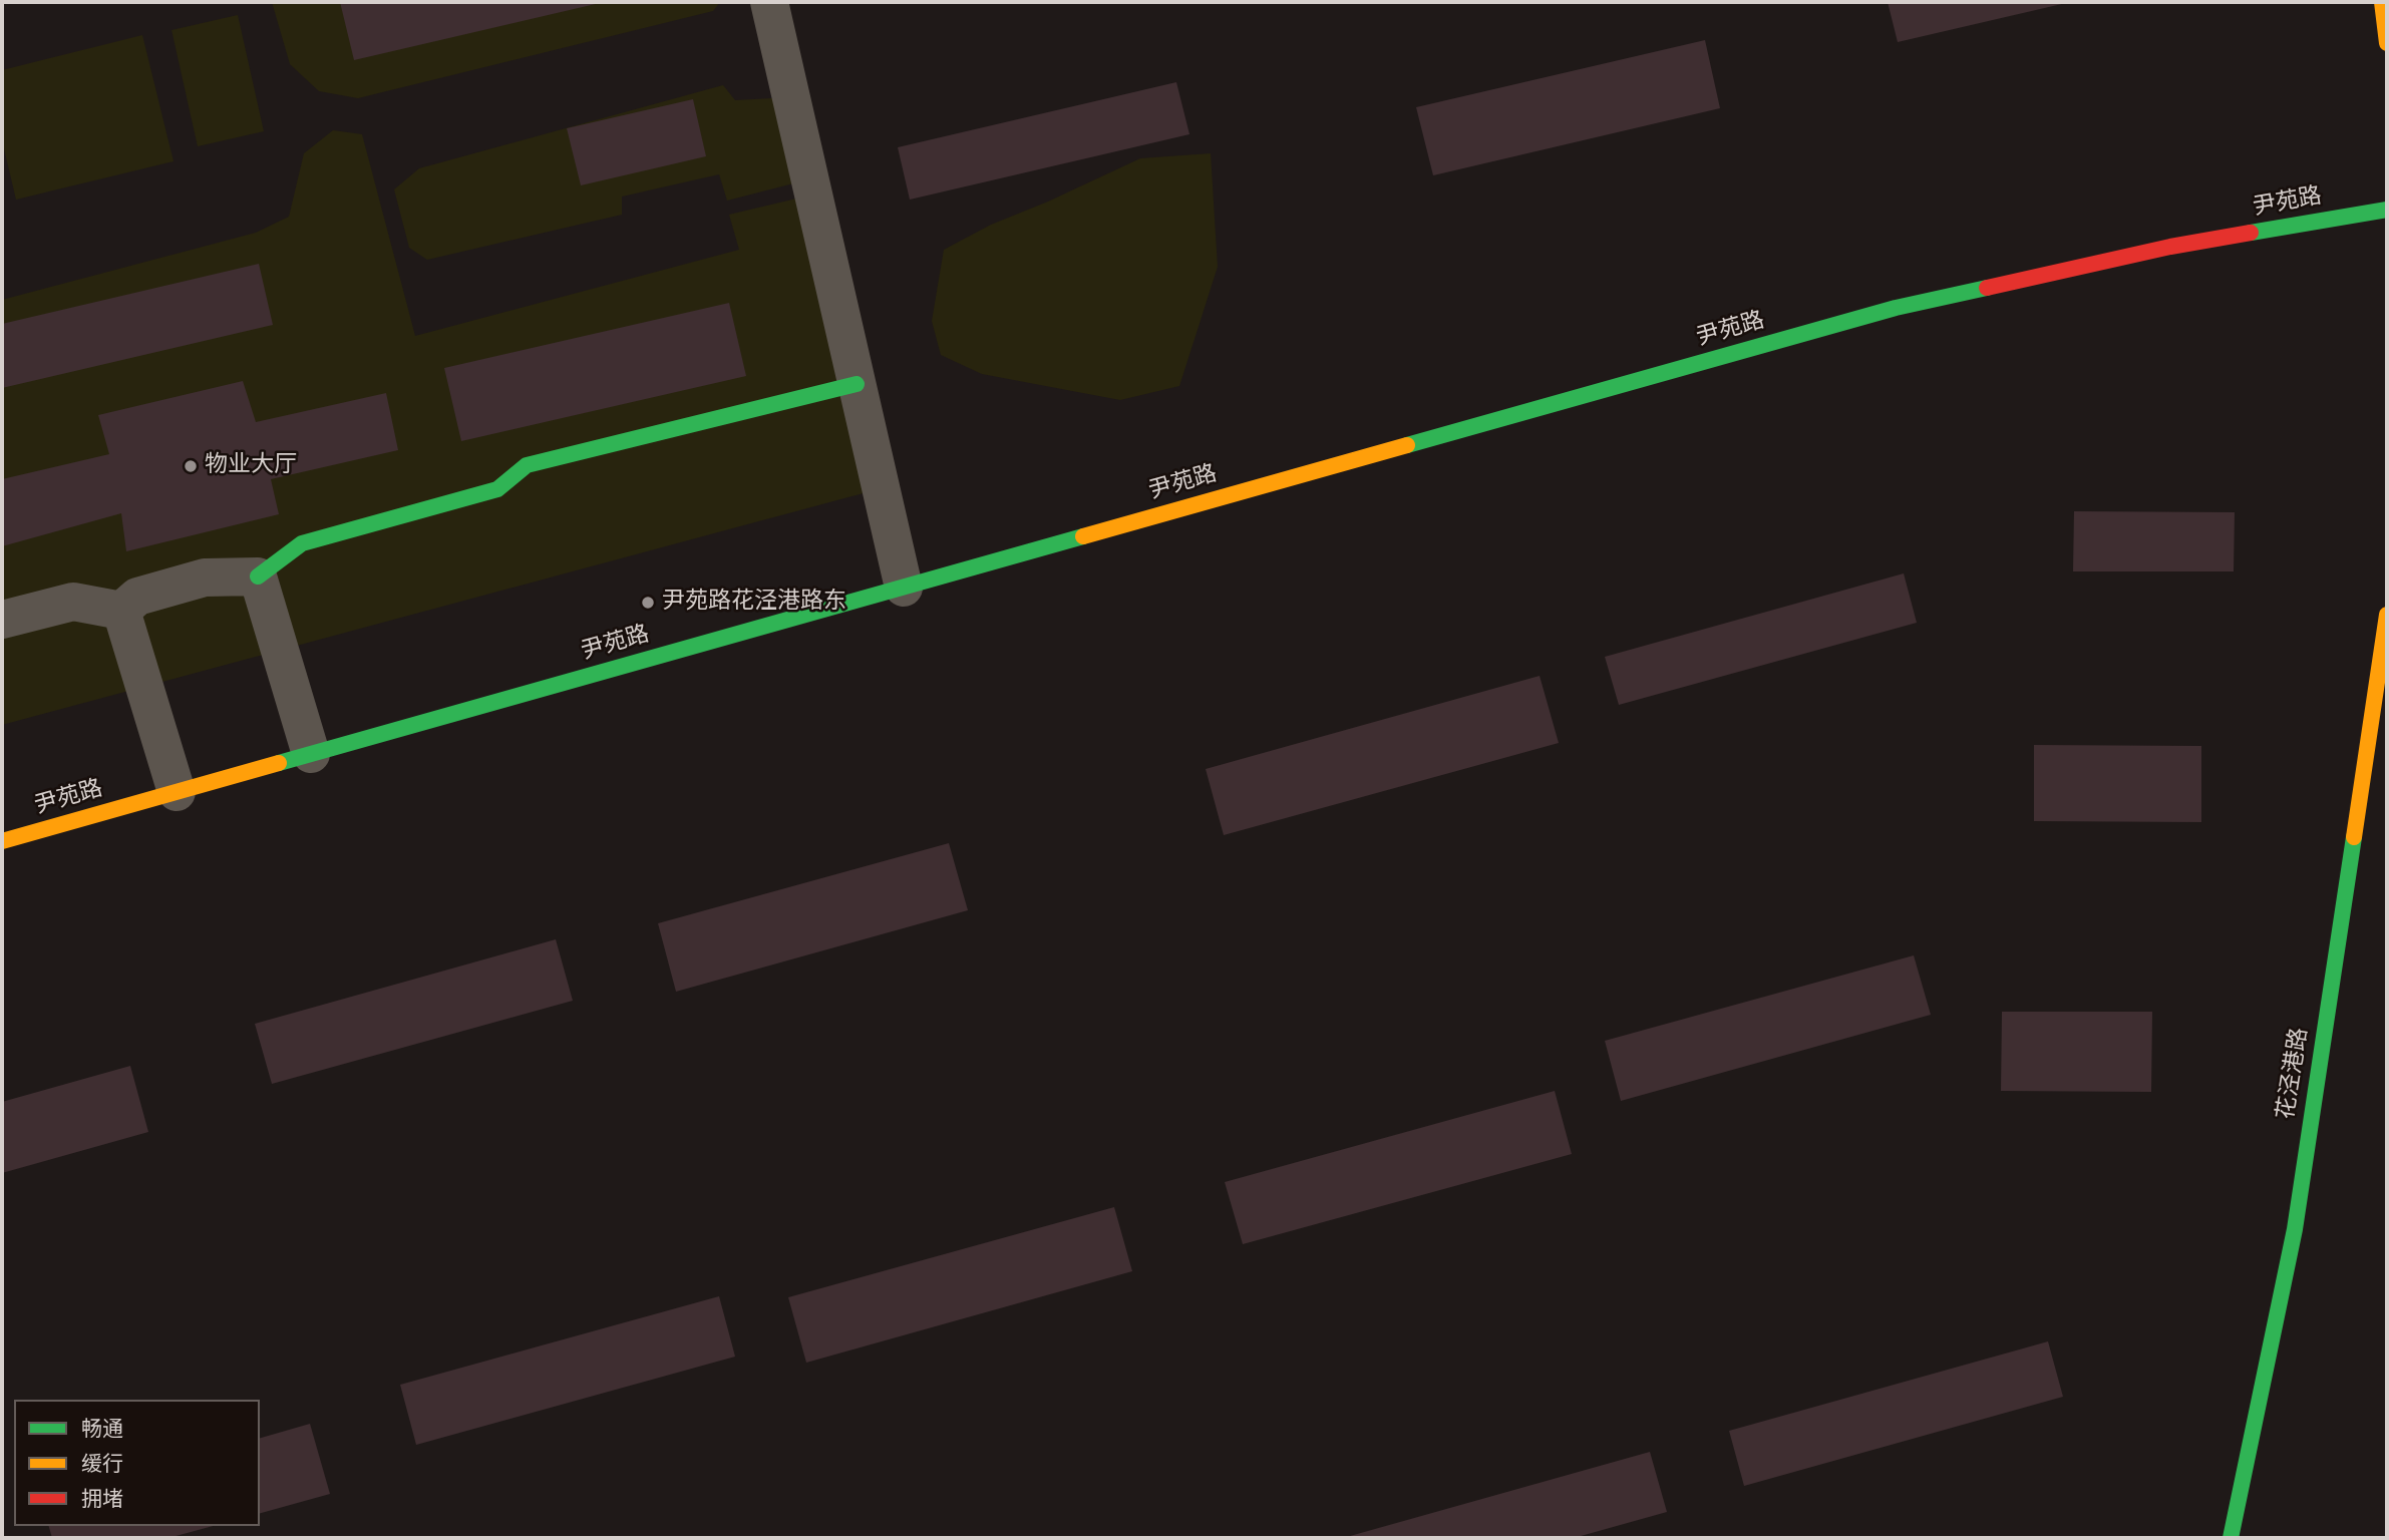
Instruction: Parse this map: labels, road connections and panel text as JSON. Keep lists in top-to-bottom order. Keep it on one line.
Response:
{"streets":{"main road":["尹苑路","花泾港路"]},"places":["物业大厅","尹苑路花泾港路东"],"legend":["畅通","缓行","拥堵"]}
